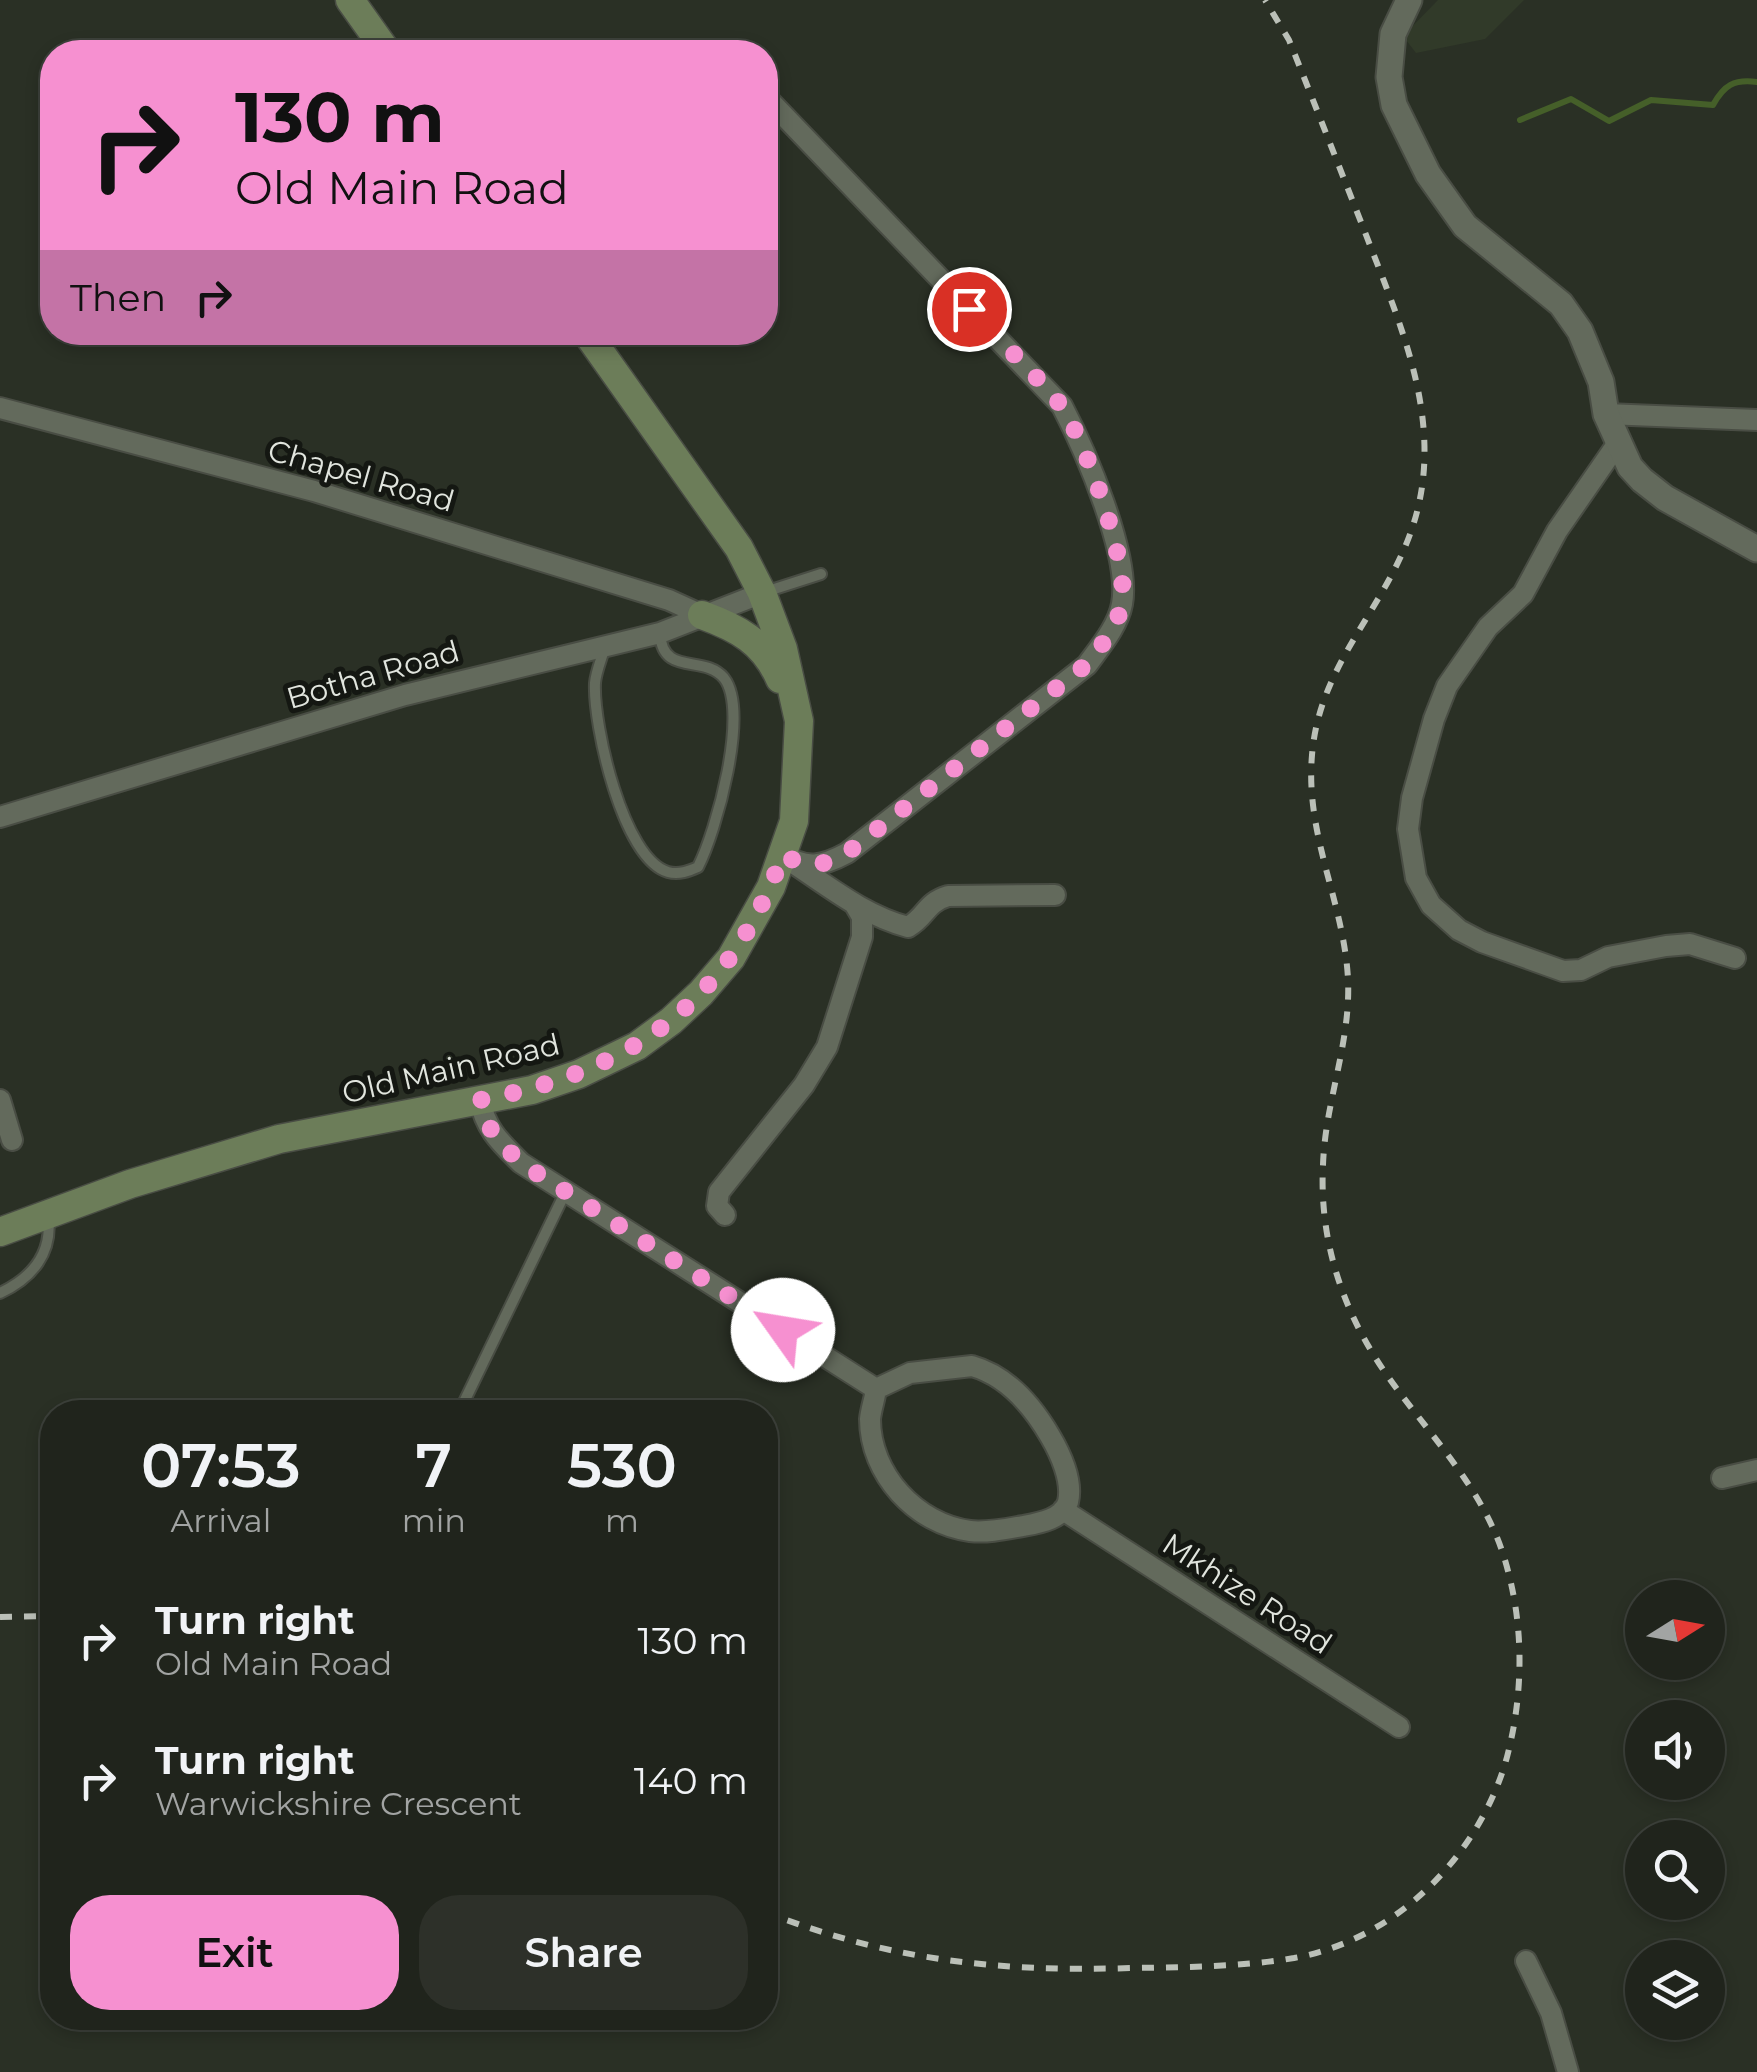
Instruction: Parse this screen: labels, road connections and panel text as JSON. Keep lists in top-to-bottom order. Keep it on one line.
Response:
{"streets":{"main road":["Old Main Road"],"street":["Chapel Road","Botha Road","Mkhize Road"]},"crossings":[["Chapel Road","Botha Road"],["Botha Road","Old Main Road"]],"north":"right","page":{"turn":["130 m","Old Main Road"],"then":"Then","eta":["07:53","Arrival","7","min","530","m"],"list":[{"name":"Turn right","note":"Old Main Road","value":"130 m"},{"name":"Turn right","note":"Warwickshire Crescent","value":"140 m"}],"buttons":["Exit","Share"]}}
